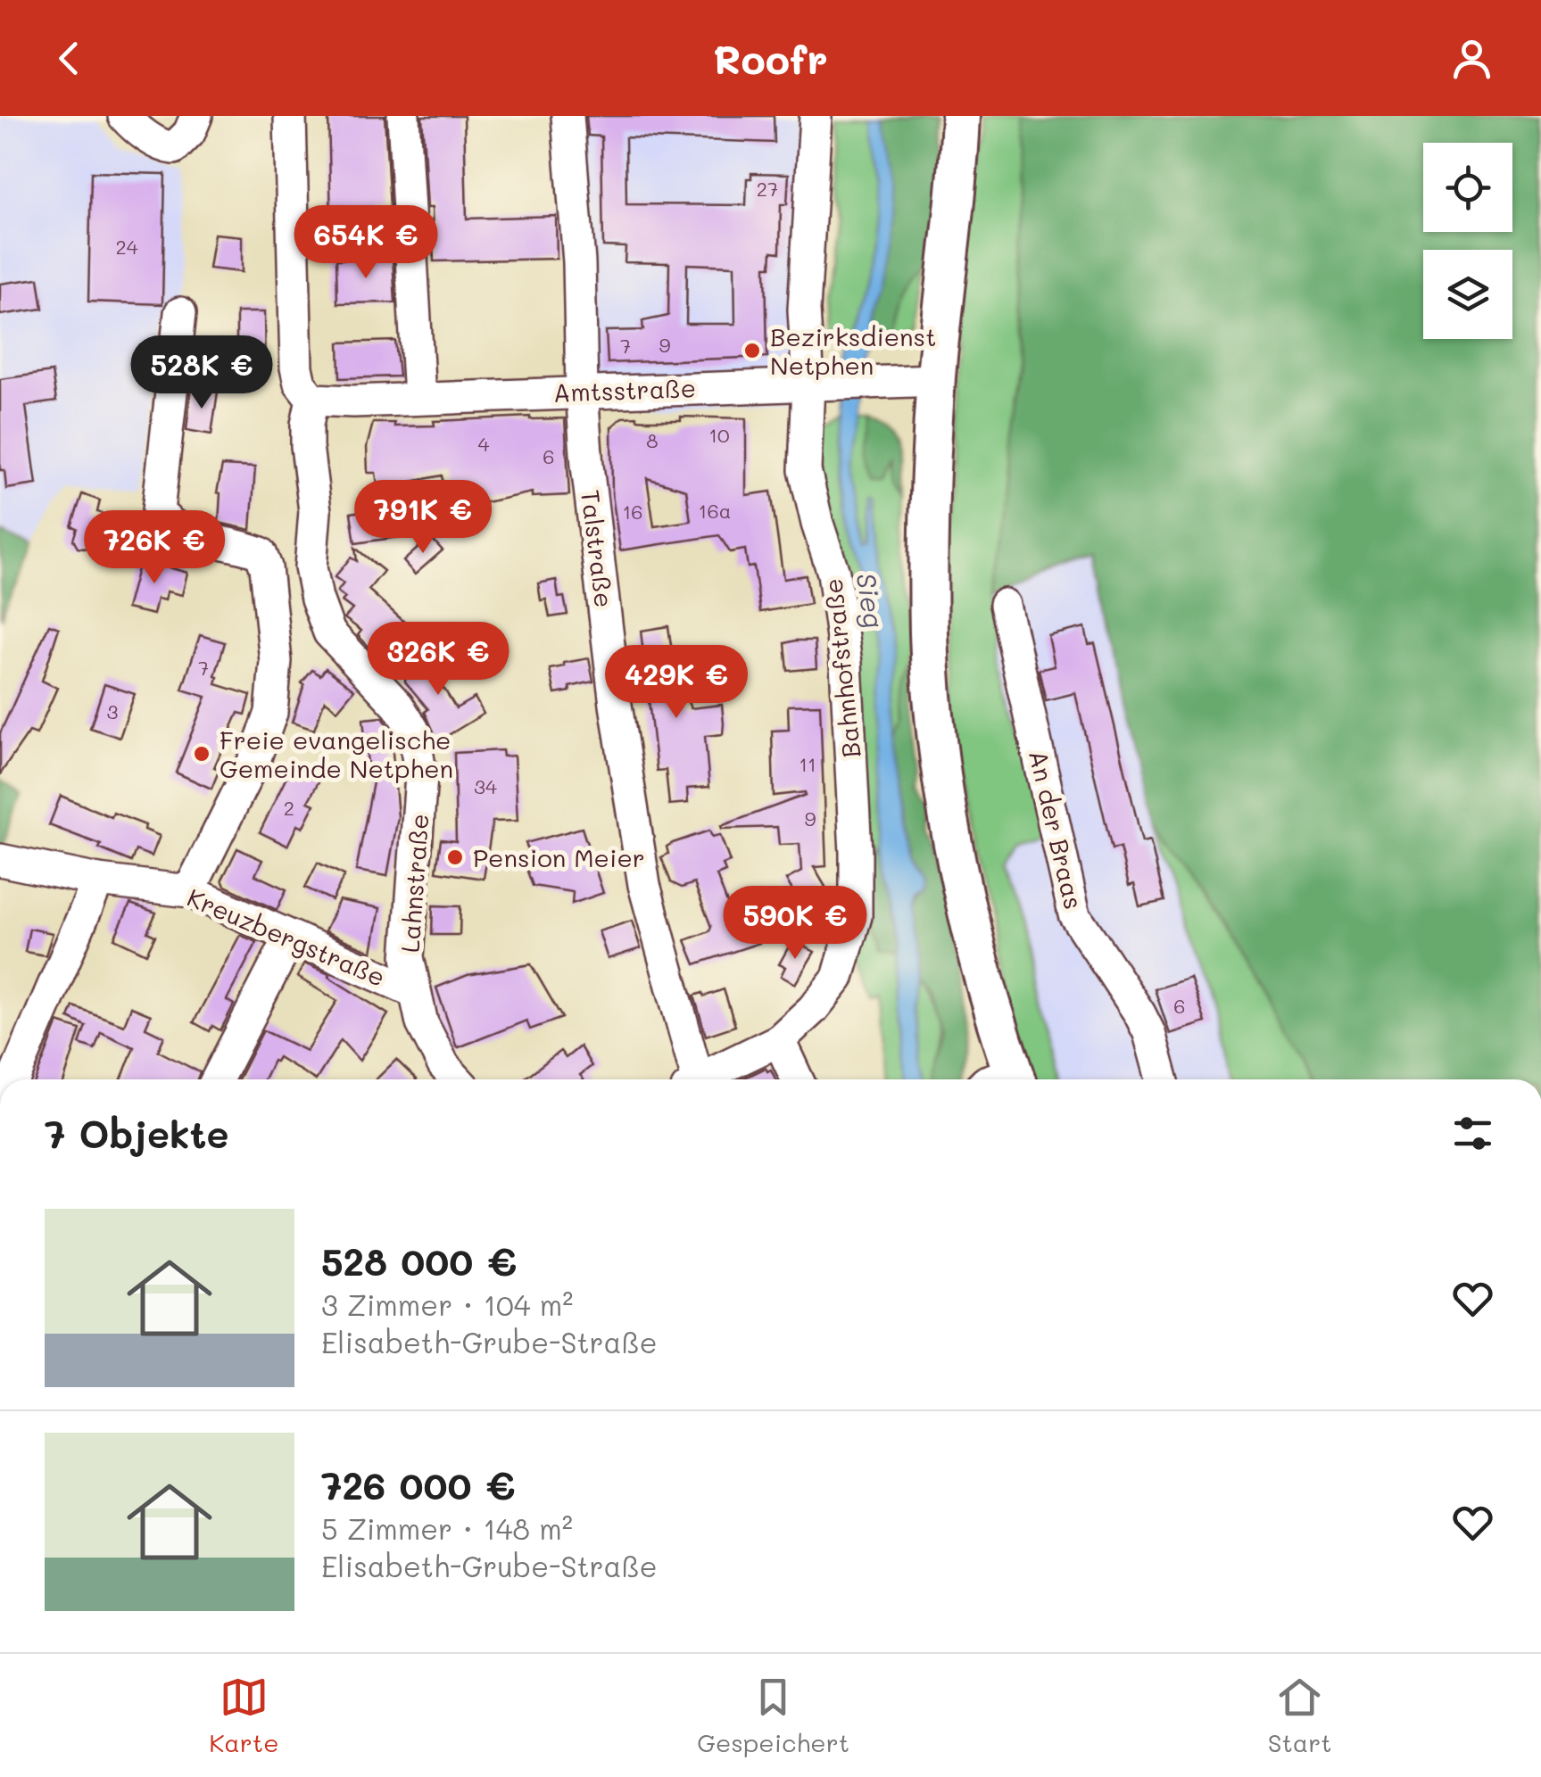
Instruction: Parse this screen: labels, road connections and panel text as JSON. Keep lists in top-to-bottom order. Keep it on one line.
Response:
{"streets":{"street":["Amtsstraße","Talstraße","Bahnhofstraße","An der Braas","Lahnstraße","Kreuzbergstraße"]},"crossings":[["Amtsstraße","Talstraße"],["Amtsstraße","Bahnhofstraße"],["Amtsstraße","Lahnstraße"],["Lahnstraße","Kreuzbergstraße"]],"water":["Sieg"],"places":["Bezirksdienst Netphen","Freie evangelische Gemeinde Netphen","Pension Meier"],"house_numbers":["27","24","9","7","10","8","4","6","16a","16","7","3","11","34","2","9","6"],"page":{"header":"Roofr","price":["654K €","528K €","791K €","726K €","326K €","429K €","590K €"],"heading":"7 Objekte","list":[{"name":"528 000 €","note":"3 Zimmer · 104 m² · Elisabeth-Grube-Straße"},{"name":"726 000 €","note":"5 Zimmer · 148 m² · Elisabeth-Grube-Straße"}],"tabs":["Karte","Gespeichert","Start"]}}
